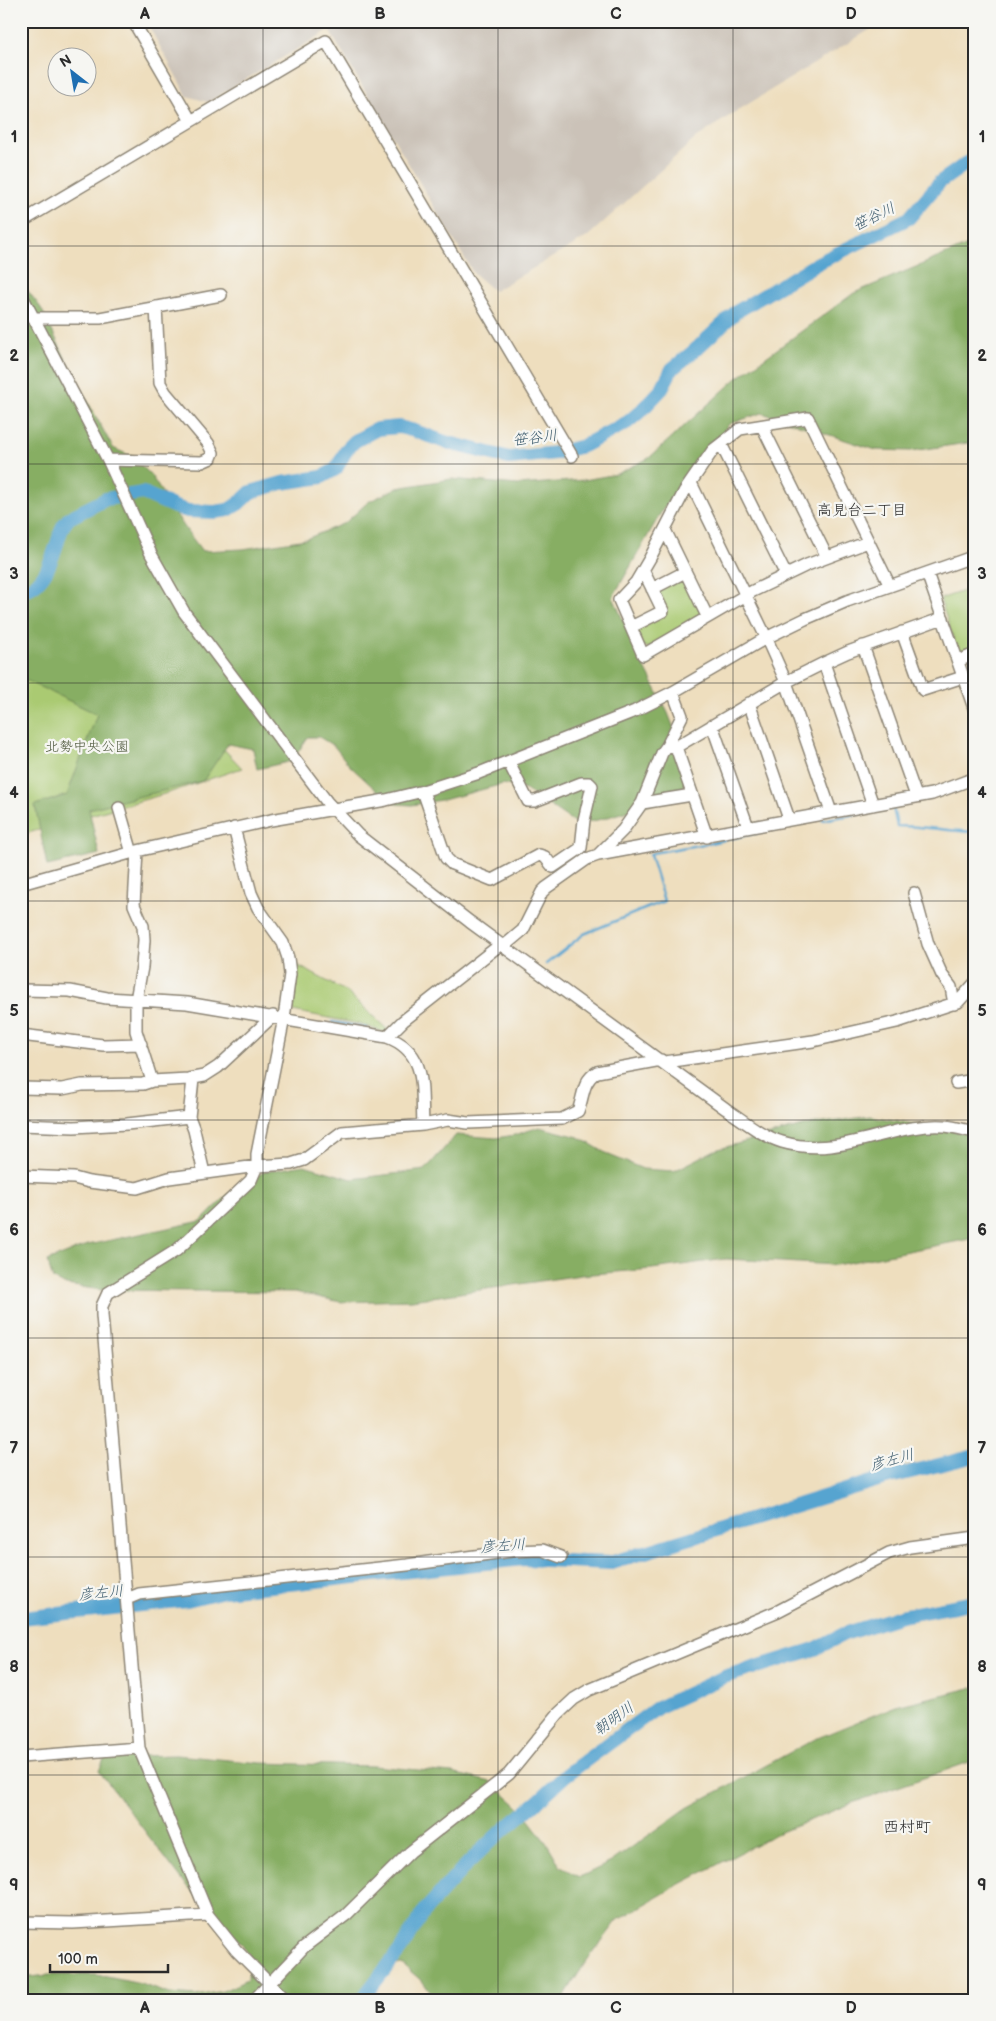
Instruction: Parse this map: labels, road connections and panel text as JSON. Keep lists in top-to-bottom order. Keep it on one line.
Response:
{"districts":["高見台二丁目","西村町"],"water":["笹谷川","彦左川","朝明川"],"parks":["北勢中央公園"],"scale_bar":"100 m","north":"top left","grid":{"columns":["A","B","C","D"],"rows":["1","2","3","4","5","6","7","8","9"]}}
